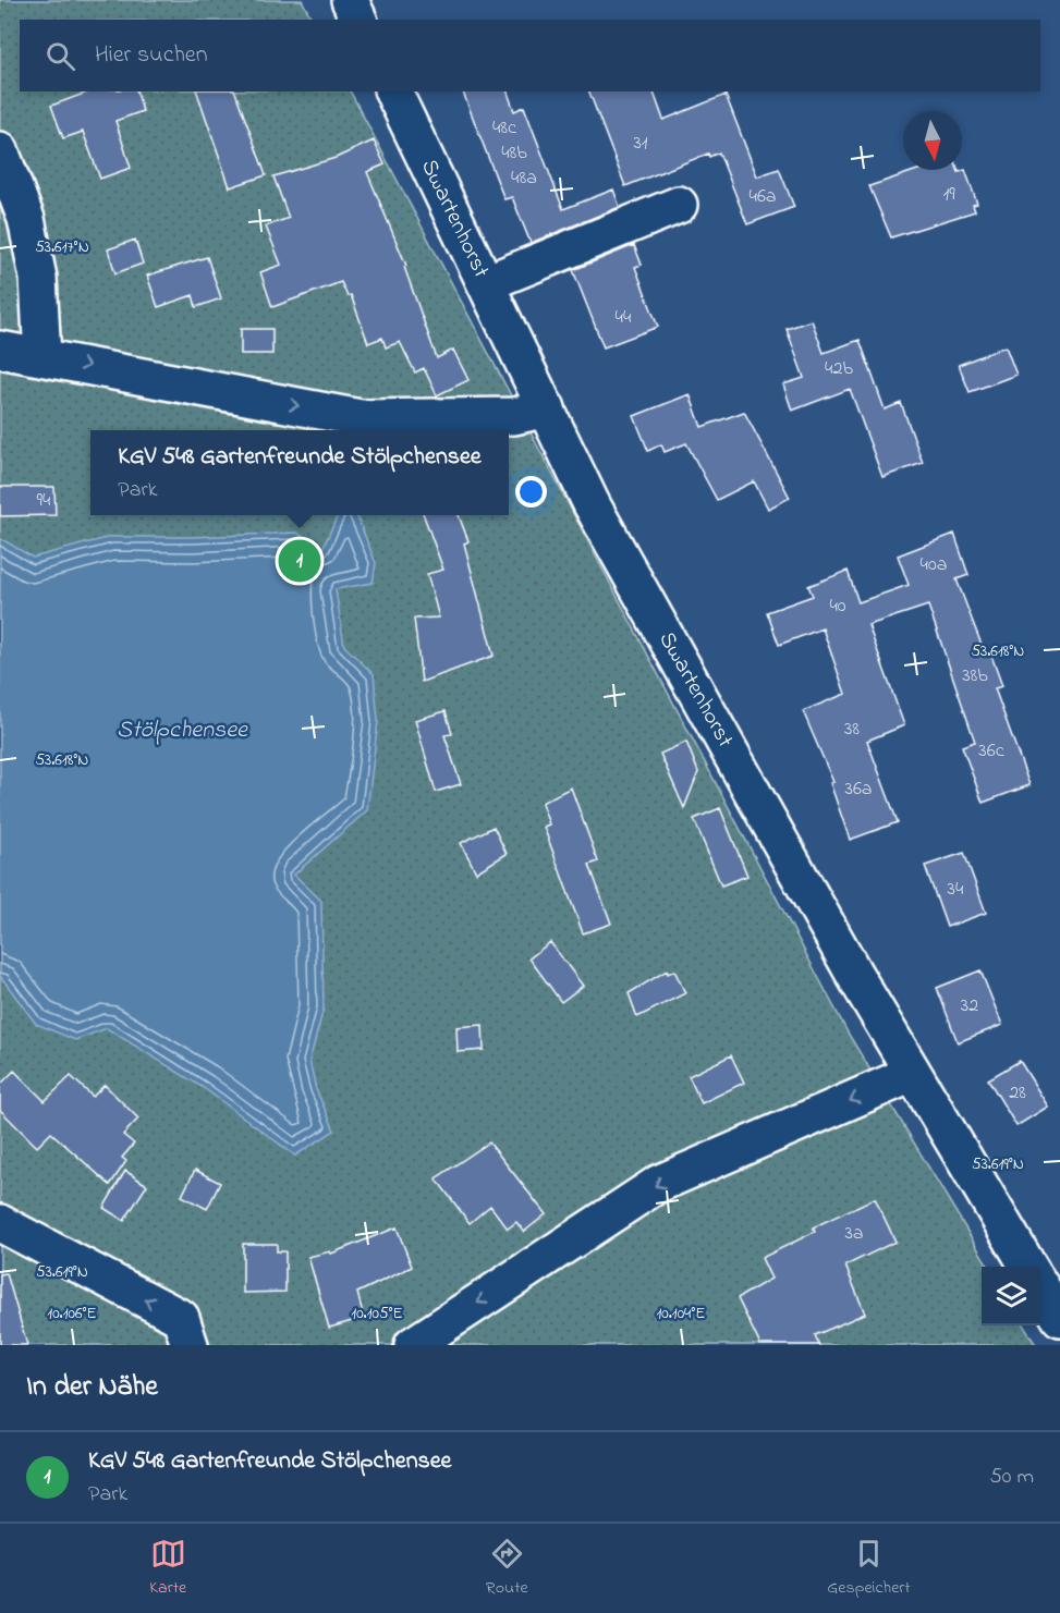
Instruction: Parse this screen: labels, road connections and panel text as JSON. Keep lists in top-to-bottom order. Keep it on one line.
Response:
{"streets":{"street":["Swartenhorst"]},"water":["Stölpchensee"],"house_numbers":["48c","31","48b","48a","19","46a","44","42b","94","40a","40","38b","38","36c","36a","34","32","28","3a"],"north":"bottom","page":{"search":"Hier suchen","popup":["KGV 548 Gartenfreunde Stölpchensee","Park"],"pins":"1","heading":"In der Nähe","list":[{"mark":"1","name":"KGV 548 Gartenfreunde Stölpchensee","note":"Park","value":"50 m"}],"nav":["Karte","Route","Gespeichert"]},"coordinates":["53.617°N","53.618°N","53.619°N","10.106°E","10.105°E","10.104°E"]}
